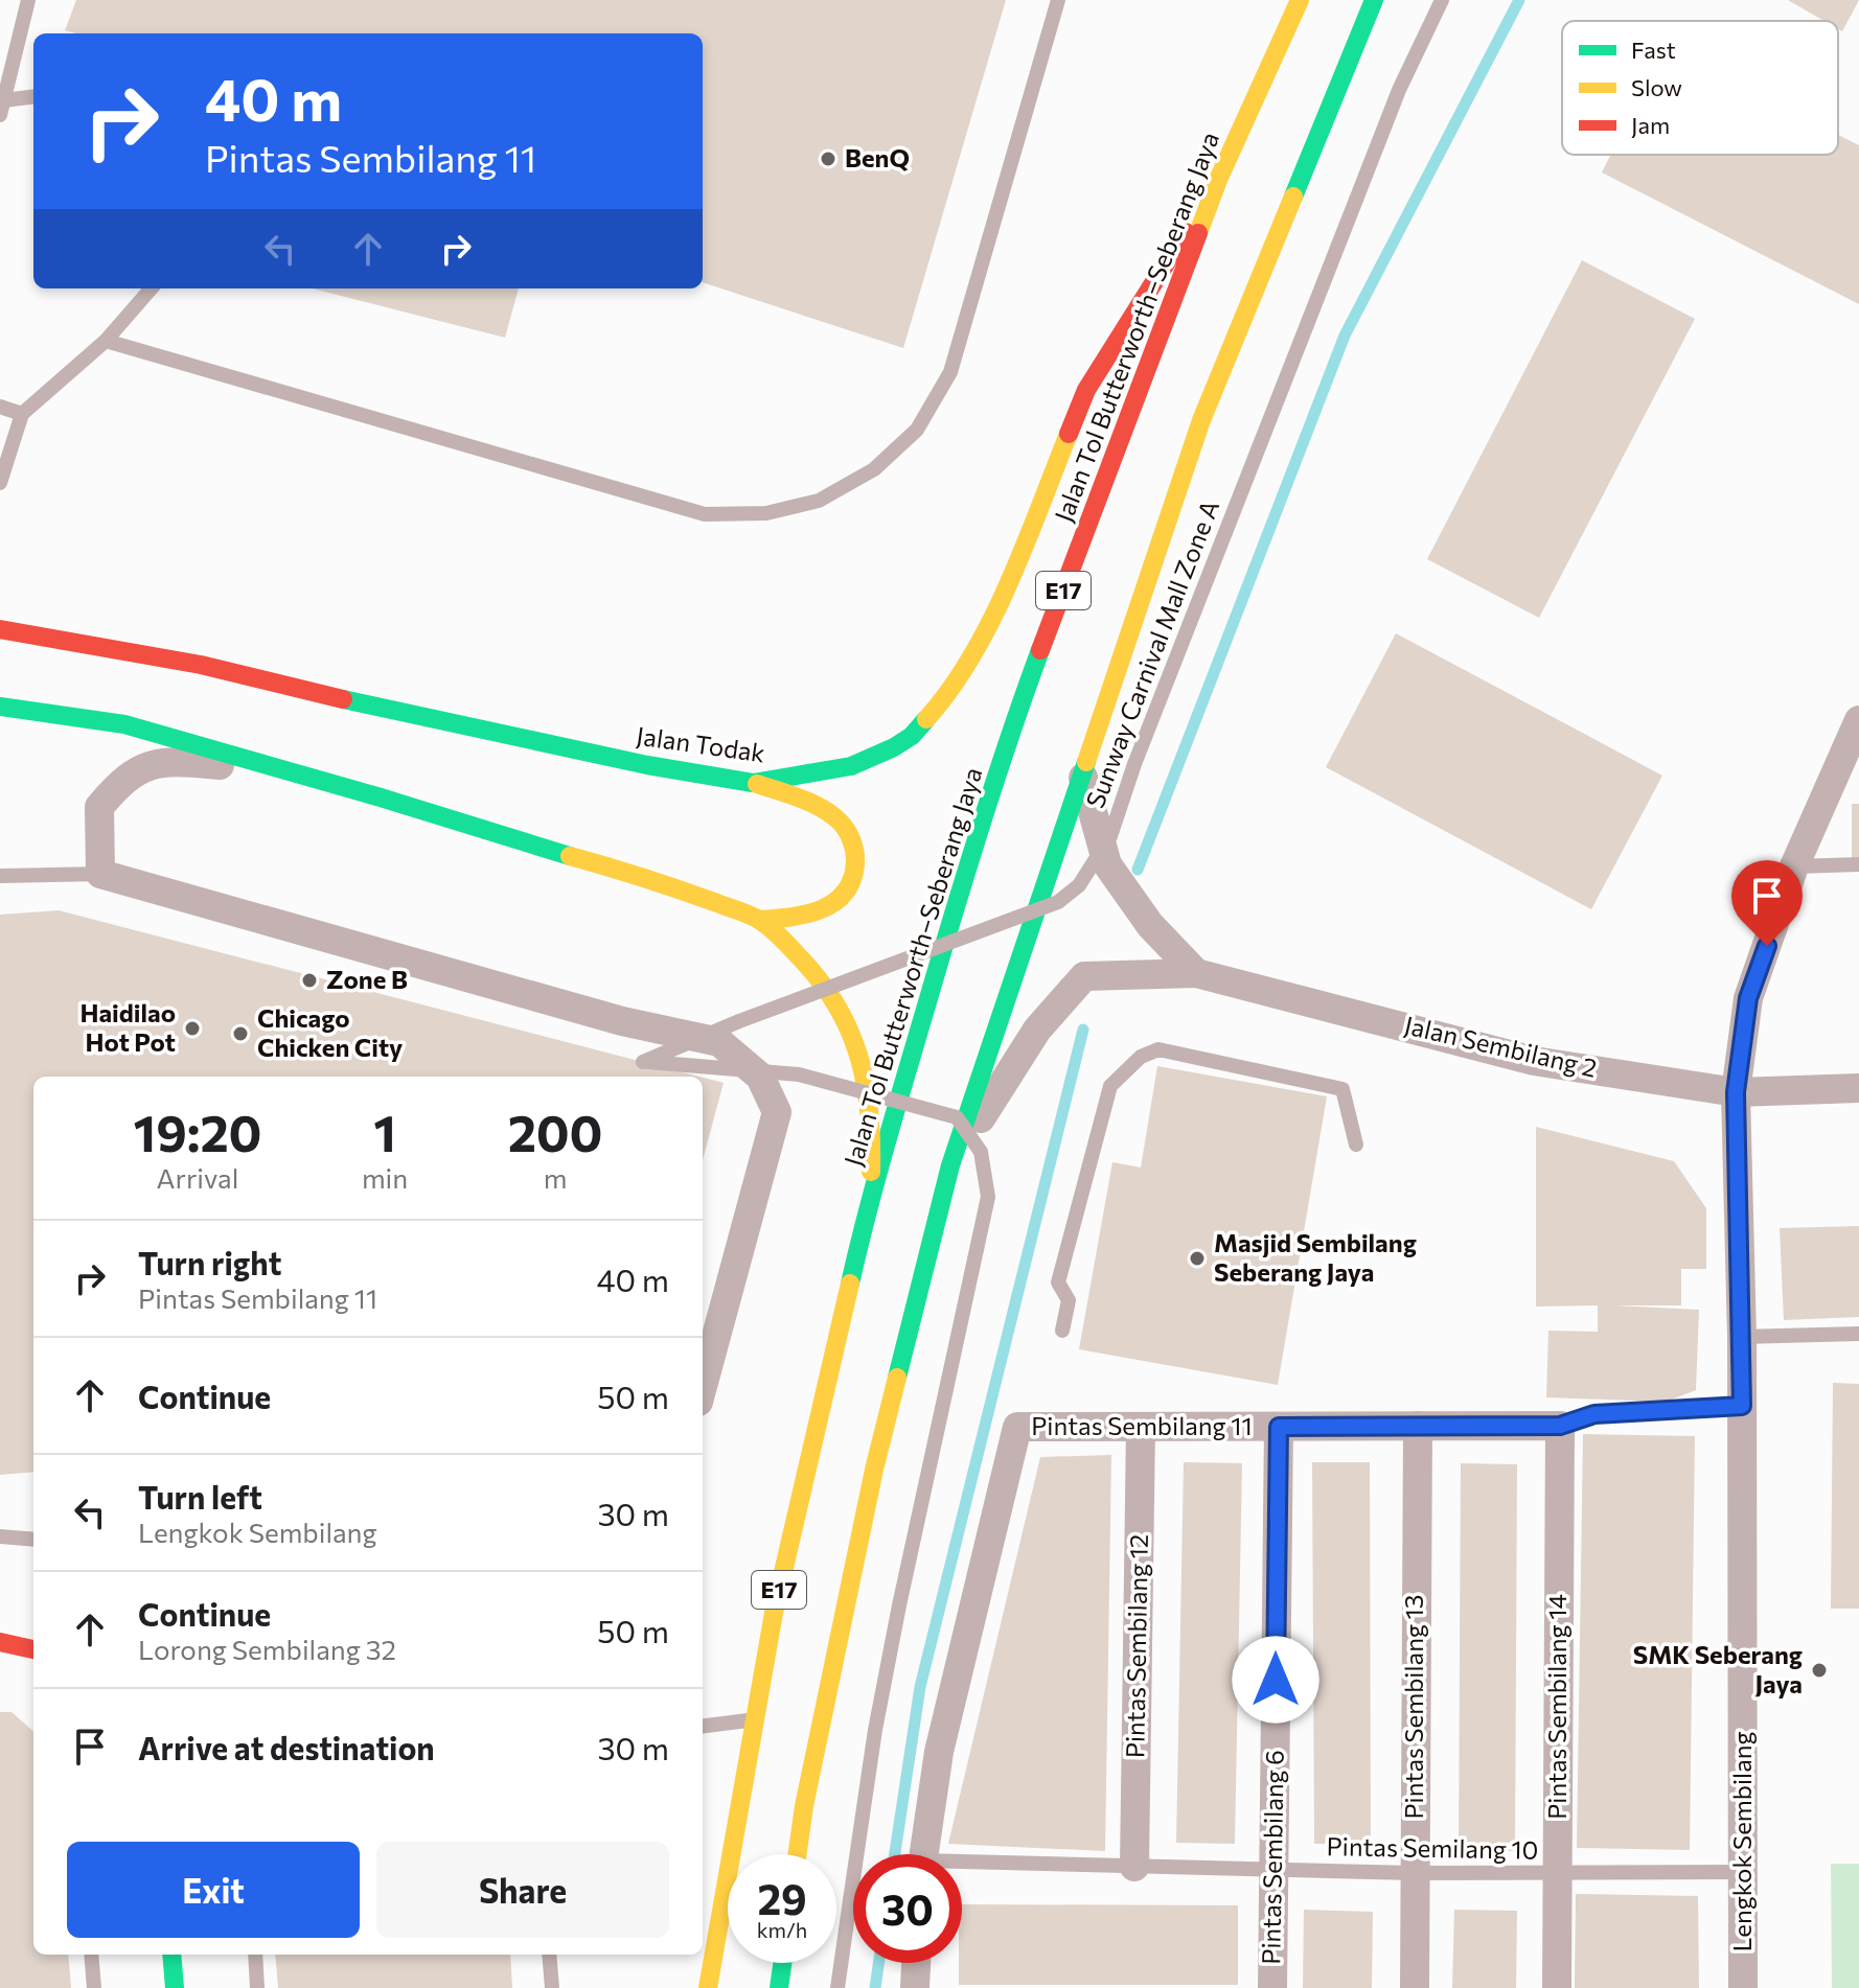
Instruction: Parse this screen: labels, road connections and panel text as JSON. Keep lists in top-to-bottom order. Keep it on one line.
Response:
{"streets":{"main road":["Jalan Tol Butterworth–Seberang Jaya","E17","Jalan Todak"],"street":["Jalan Sembilang 2","Pintas Sembilang 11","Pintas Sembilang 12","Pintas Sembilang 13","Pintas Sembilang 14","Lengkok Sembilang","Pintas Sembilang 6"],"lane":["Sunway Carnival Mall Zone A","Pintas Semilang 10"]},"crossings":[["Jalan Tol Butterworth–Seberang Jaya","Jalan Todak"],["Jalan Sembilang 2","Lengkok Sembilang"],["Pintas Sembilang 11","Pintas Sembilang 12"],["Pintas Sembilang 11","Pintas Sembilang 13"],["Pintas Sembilang 11","Pintas Sembilang 14"],["Pintas Sembilang 11","Pintas Sembilang 6"],["Pintas Sembilang 12","Pintas Semilang 10"],["Pintas Sembilang 13","Pintas Semilang 10"],["Pintas Sembilang 14","Pintas Semilang 10"],["Lengkok Sembilang","Pintas Semilang 10"],["Pintas Semilang 10","Pintas Sembilang 6"]],"places":["BenQ","Zone B","Haidilao Hot Pot","Chicago Chicken City","Masjid Sembilang Seberang Jaya","SMK Seberang Jaya"],"legend":["Fast","Slow","Jam"],"page":{"turn":["40 m","Pintas Sembilang 11"],"eta":["19:20","Arrival","1","min","200","m"],"list":[{"name":"Turn right","note":"Pintas Sembilang 11","value":"40 m"},{"name":"Continue","value":"50 m"},{"name":"Turn left","note":"Lengkok Sembilang","value":"30 m"},{"name":"Continue","note":"Lorong Sembilang 32","value":"50 m"},{"name":"Arrive at destination","value":"30 m"}],"buttons":["Exit","Share"],"speed":"29 km/h","limit":"30"}}
